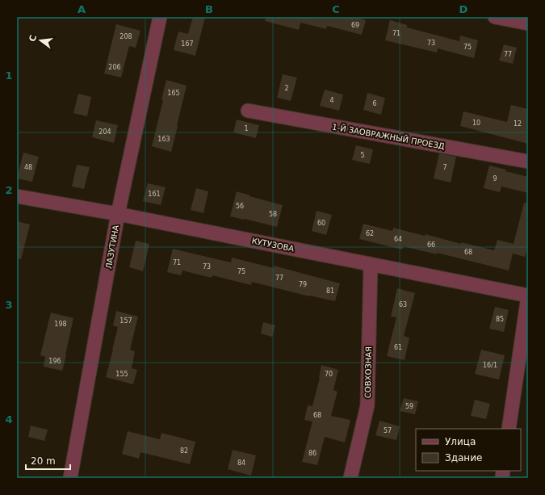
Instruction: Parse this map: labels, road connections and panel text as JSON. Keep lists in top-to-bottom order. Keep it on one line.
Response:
{"streets":{"street":["1-Й ЗАОВРАЖНЫЙ ПРОЕЗД","КУТУЗОВА","ЛАЗУТИНА","СОВХОЗНАЯ"]},"crossings":[["КУТУЗОВА","ЛАЗУТИНА"],["КУТУЗОВА","СОВХОЗНАЯ"]],"house_numbers":["69","71","208","73","167","75","77","206","2","165","4","6","10","12","1","204","163","5","48","7","9","161","56","58","60","62","64","66","68","71","73","75","77","79","81","63","85","157","198","61","196","16/1","155","70","59","68","57","82","86","84"],"legend":["Улица","Здание"],"scale_bar":"20 m","north":"left","grid":{"columns":["A","B","C","D"],"rows":["1","2","3","4"]}}
